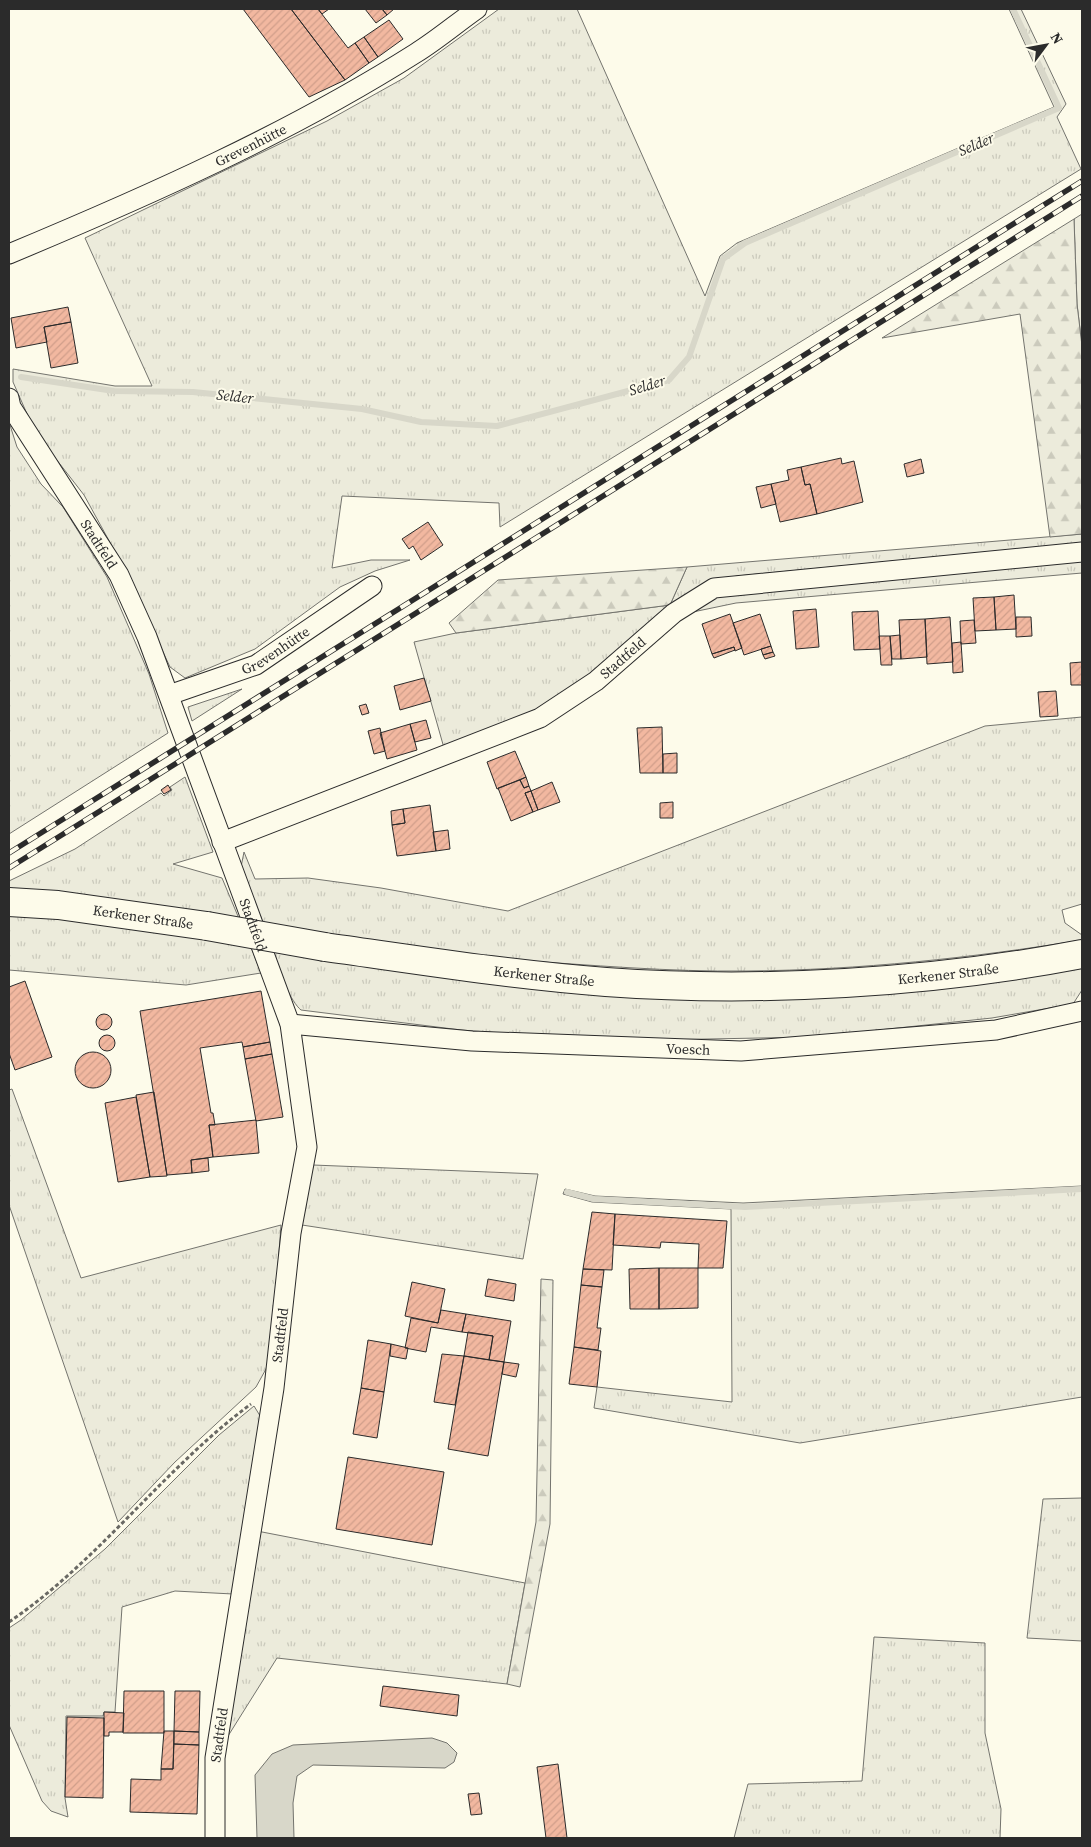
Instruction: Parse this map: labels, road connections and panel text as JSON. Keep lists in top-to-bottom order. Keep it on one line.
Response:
{"streets":{"main road":["Kerkener Straße"],"street":["Grevenhütte","Stadtfeld","Voesch"]},"crossings":[["Grevenhütte","Stadtfeld"],["Stadtfeld","Voesch"]],"water":["Selder"],"north":"top right"}
